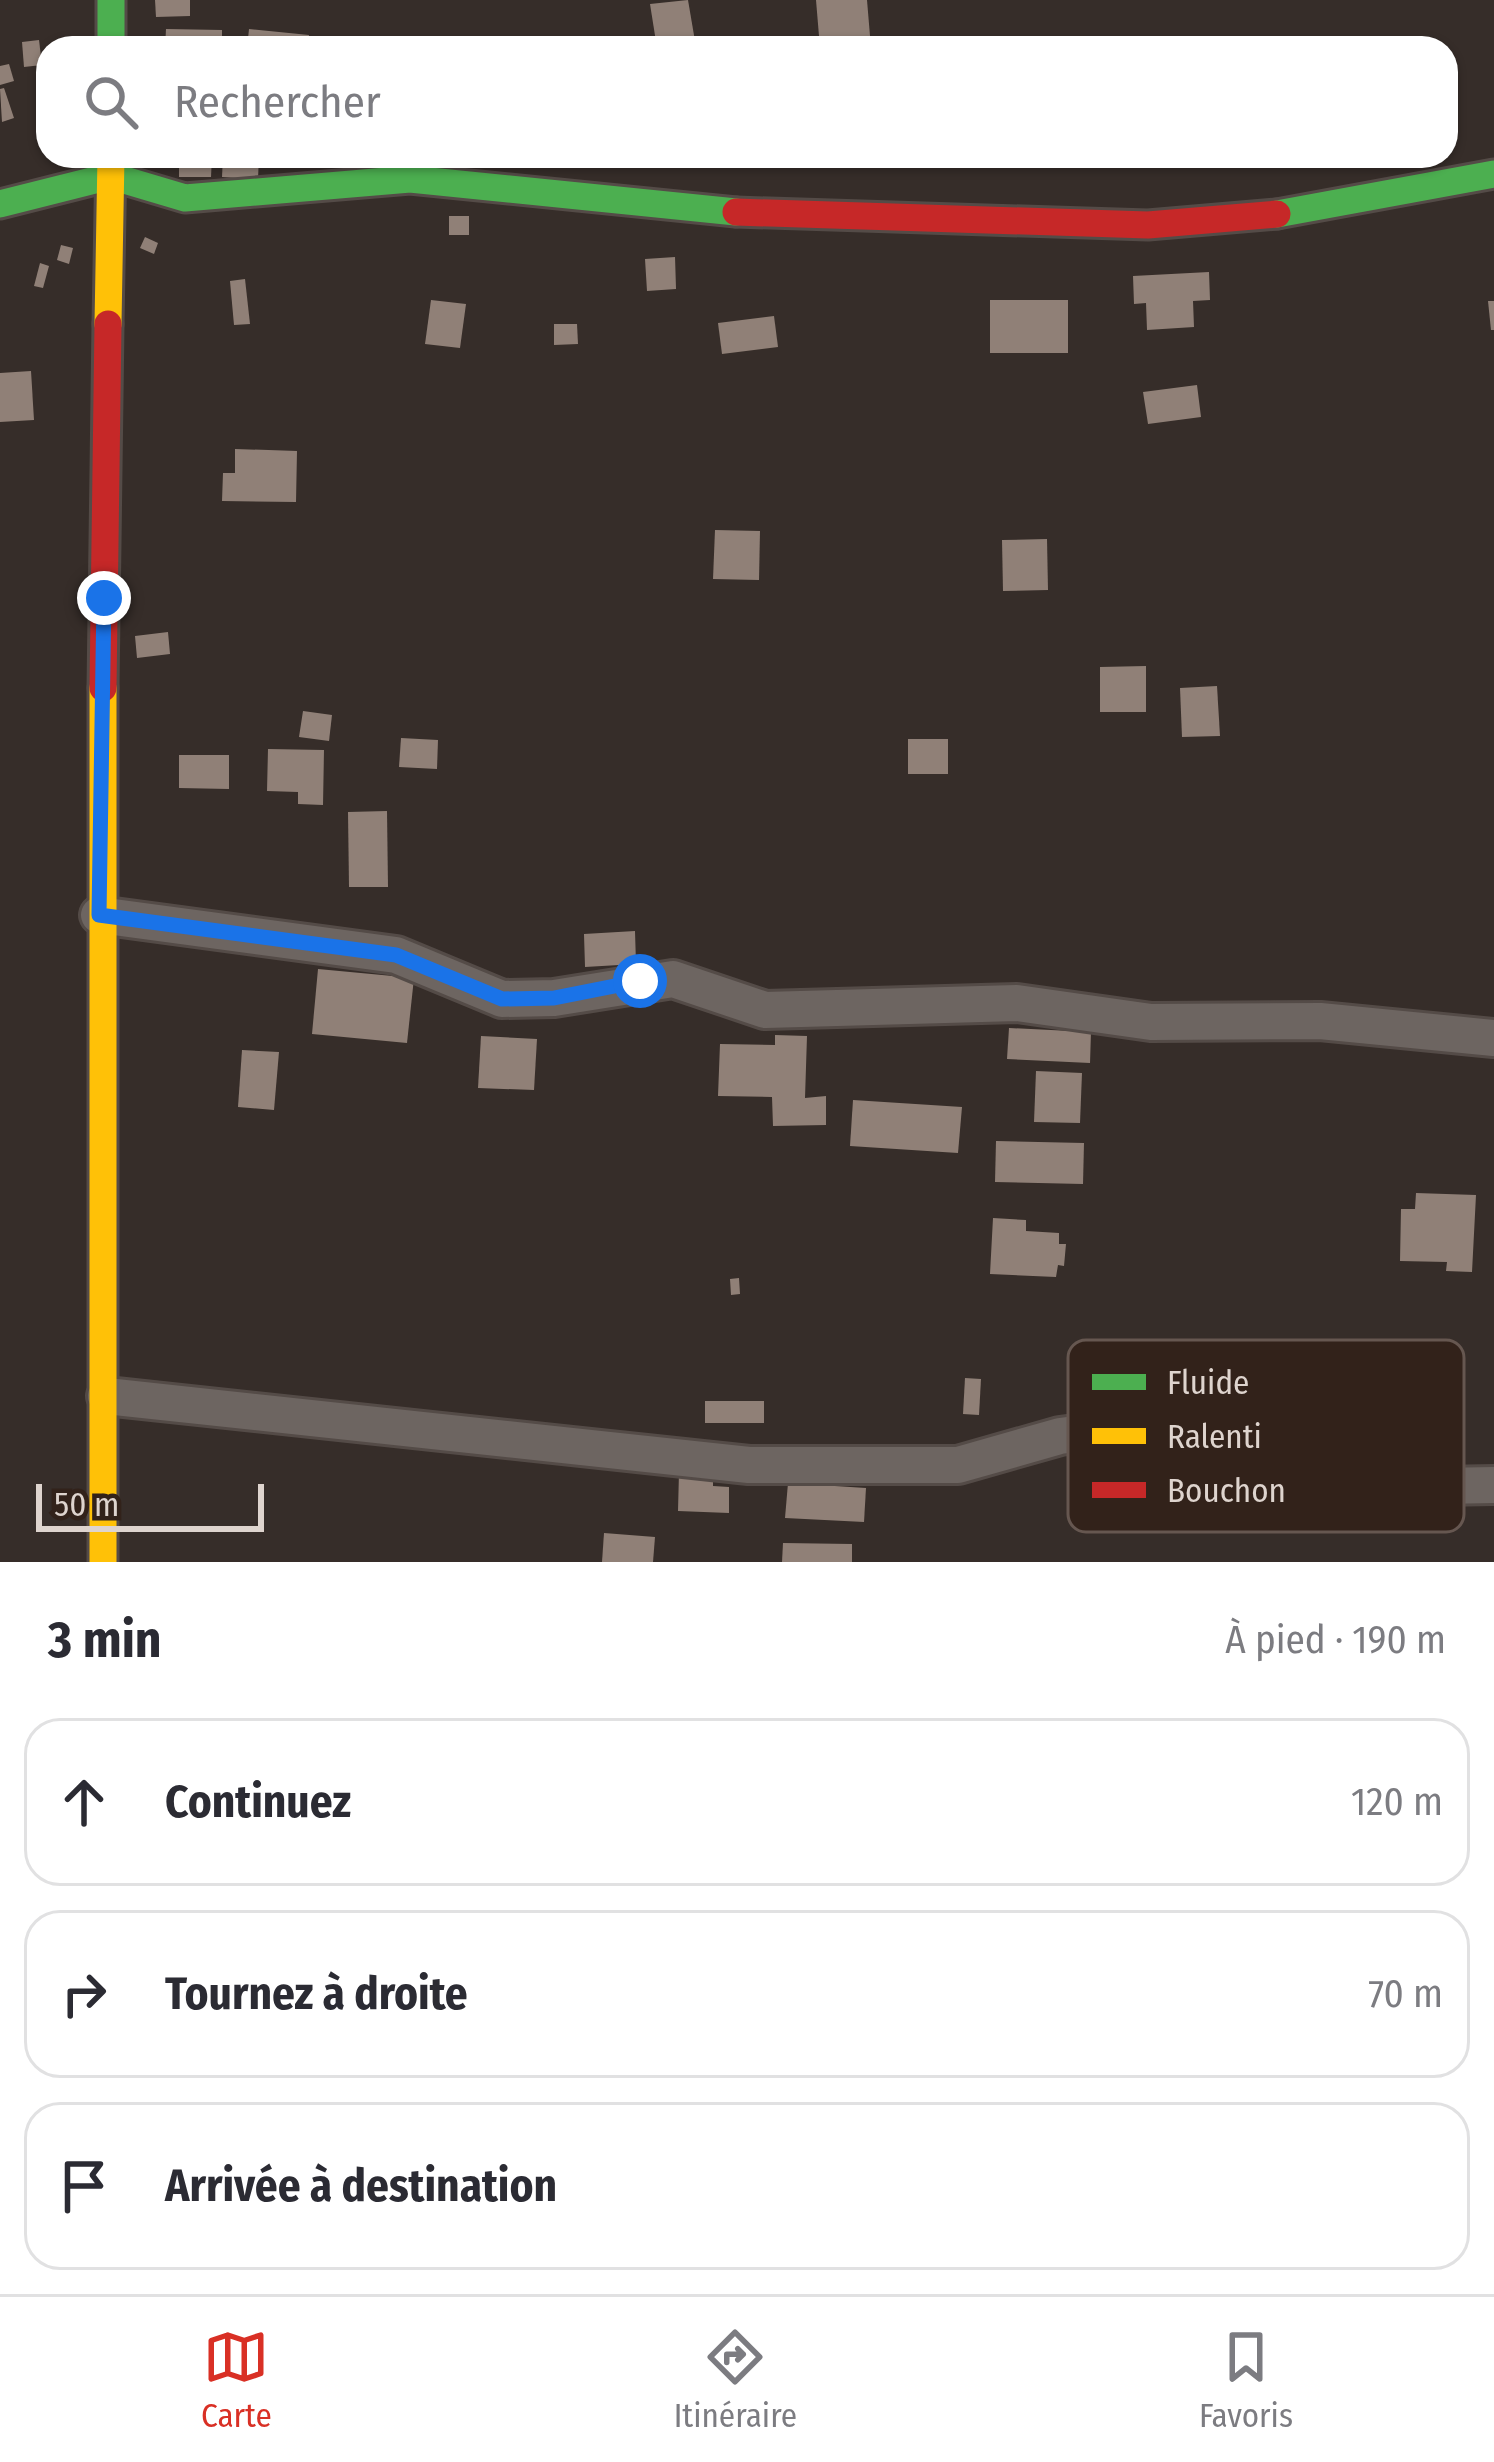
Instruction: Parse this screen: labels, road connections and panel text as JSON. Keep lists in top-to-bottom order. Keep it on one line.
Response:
{"legend":["Fluide","Ralenti","Bouchon"],"scale_bar":"50 m","page":{"search":"Rechercher","scale":"50 m","heading":["3 min","À pied · 190 m"],"list":[["Continuez","120 m"],["Tournez à droite","70 m"],"Arrivée à destination"],"nav":["Carte","Itinéraire","Favoris"]}}
